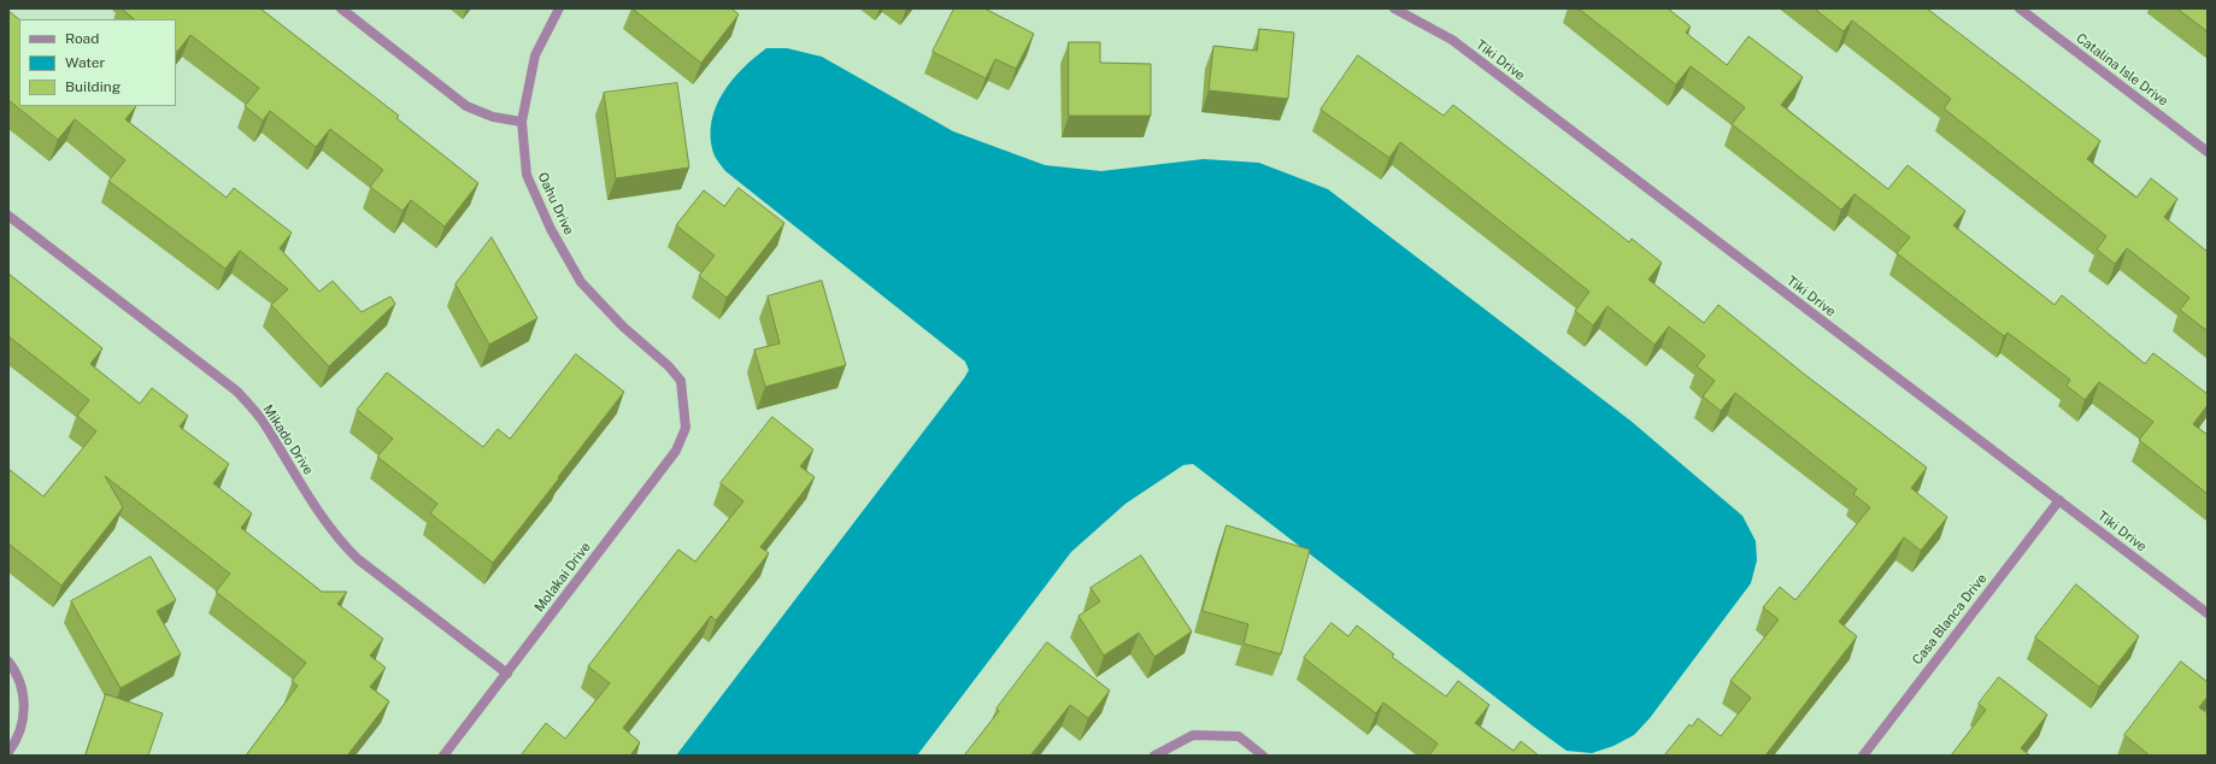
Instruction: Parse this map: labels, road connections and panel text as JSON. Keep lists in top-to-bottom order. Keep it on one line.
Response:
{"streets":{"street":["Tiki Drive","Catalina Isle Drive","Oahu Drive","Mikado Drive","Molakai Drive","Casa Blanca Drive"]},"crossings":[["Tiki Drive","Casa Blanca Drive"],["Oahu Drive","Molakai Drive"],["Mikado Drive","Molakai Drive"]],"legend":["Road","Water","Building"]}
